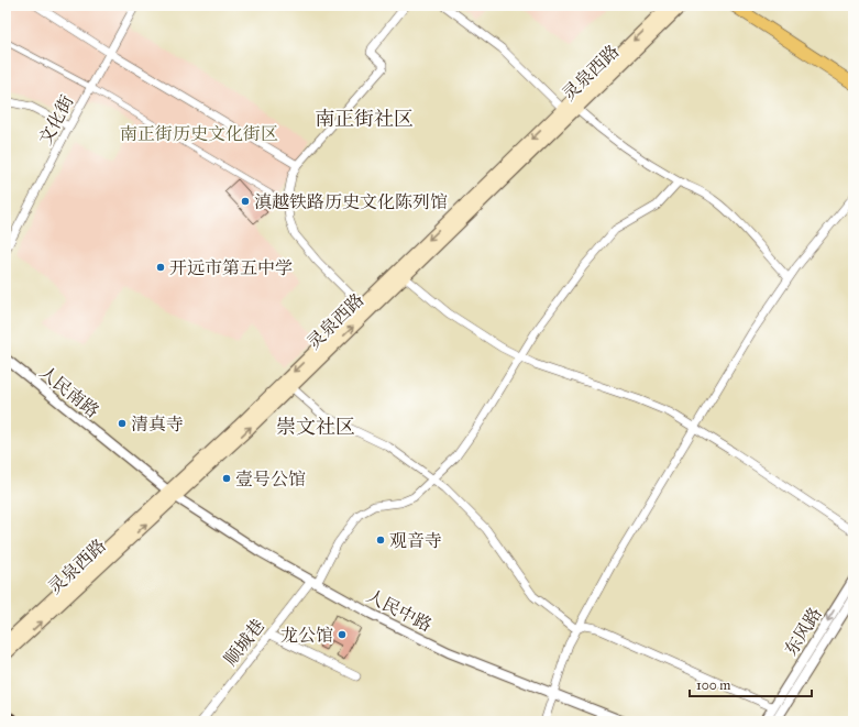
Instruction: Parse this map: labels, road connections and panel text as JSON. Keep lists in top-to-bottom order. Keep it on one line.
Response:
{"streets":{"main road":["灵泉西路"],"street":["文化街","人民南路","人民中路","东风路","顺城巷"]},"crossings":[["灵泉西路","人民南路"],["灵泉西路","人民中路"],["人民南路","人民中路"],["人民中路","顺城巷"]],"districts":["南正街社区","崇文社区"],"parks":["南正街历史文化街区"],"places":["滇越铁路历史文化陈列馆","开远市第五中学","清真寺","壹号公馆","观音寺","龙公馆"],"scale_bar":"100 m"}
